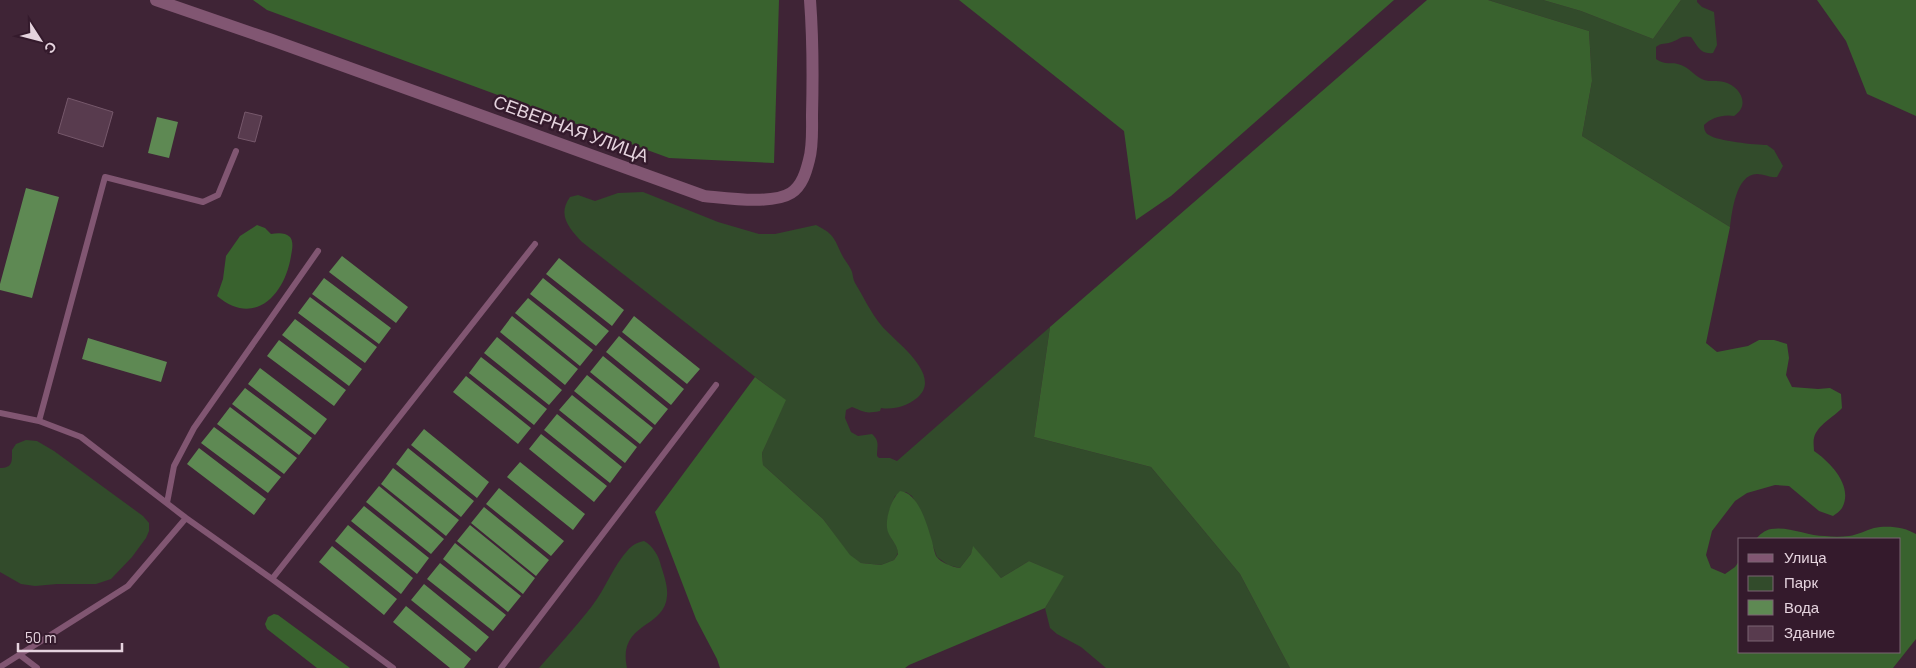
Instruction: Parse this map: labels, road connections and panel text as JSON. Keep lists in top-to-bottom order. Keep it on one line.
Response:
{"streets":{"street":["СЕВЕРНАЯ УЛИЦА"]},"legend":["Улица","Парк","Вода","Здание"],"scale_bar":"50 m","north":"bottom right"}
